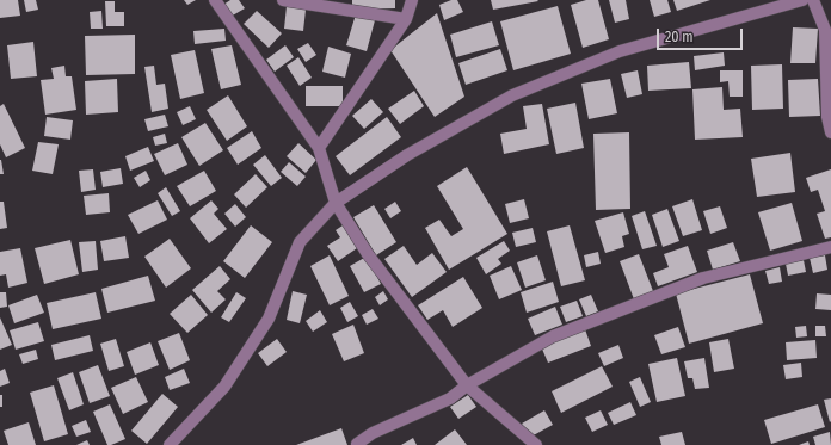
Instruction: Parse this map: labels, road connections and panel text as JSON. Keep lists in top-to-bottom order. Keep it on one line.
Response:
{"scale_bar":"20 m"}
